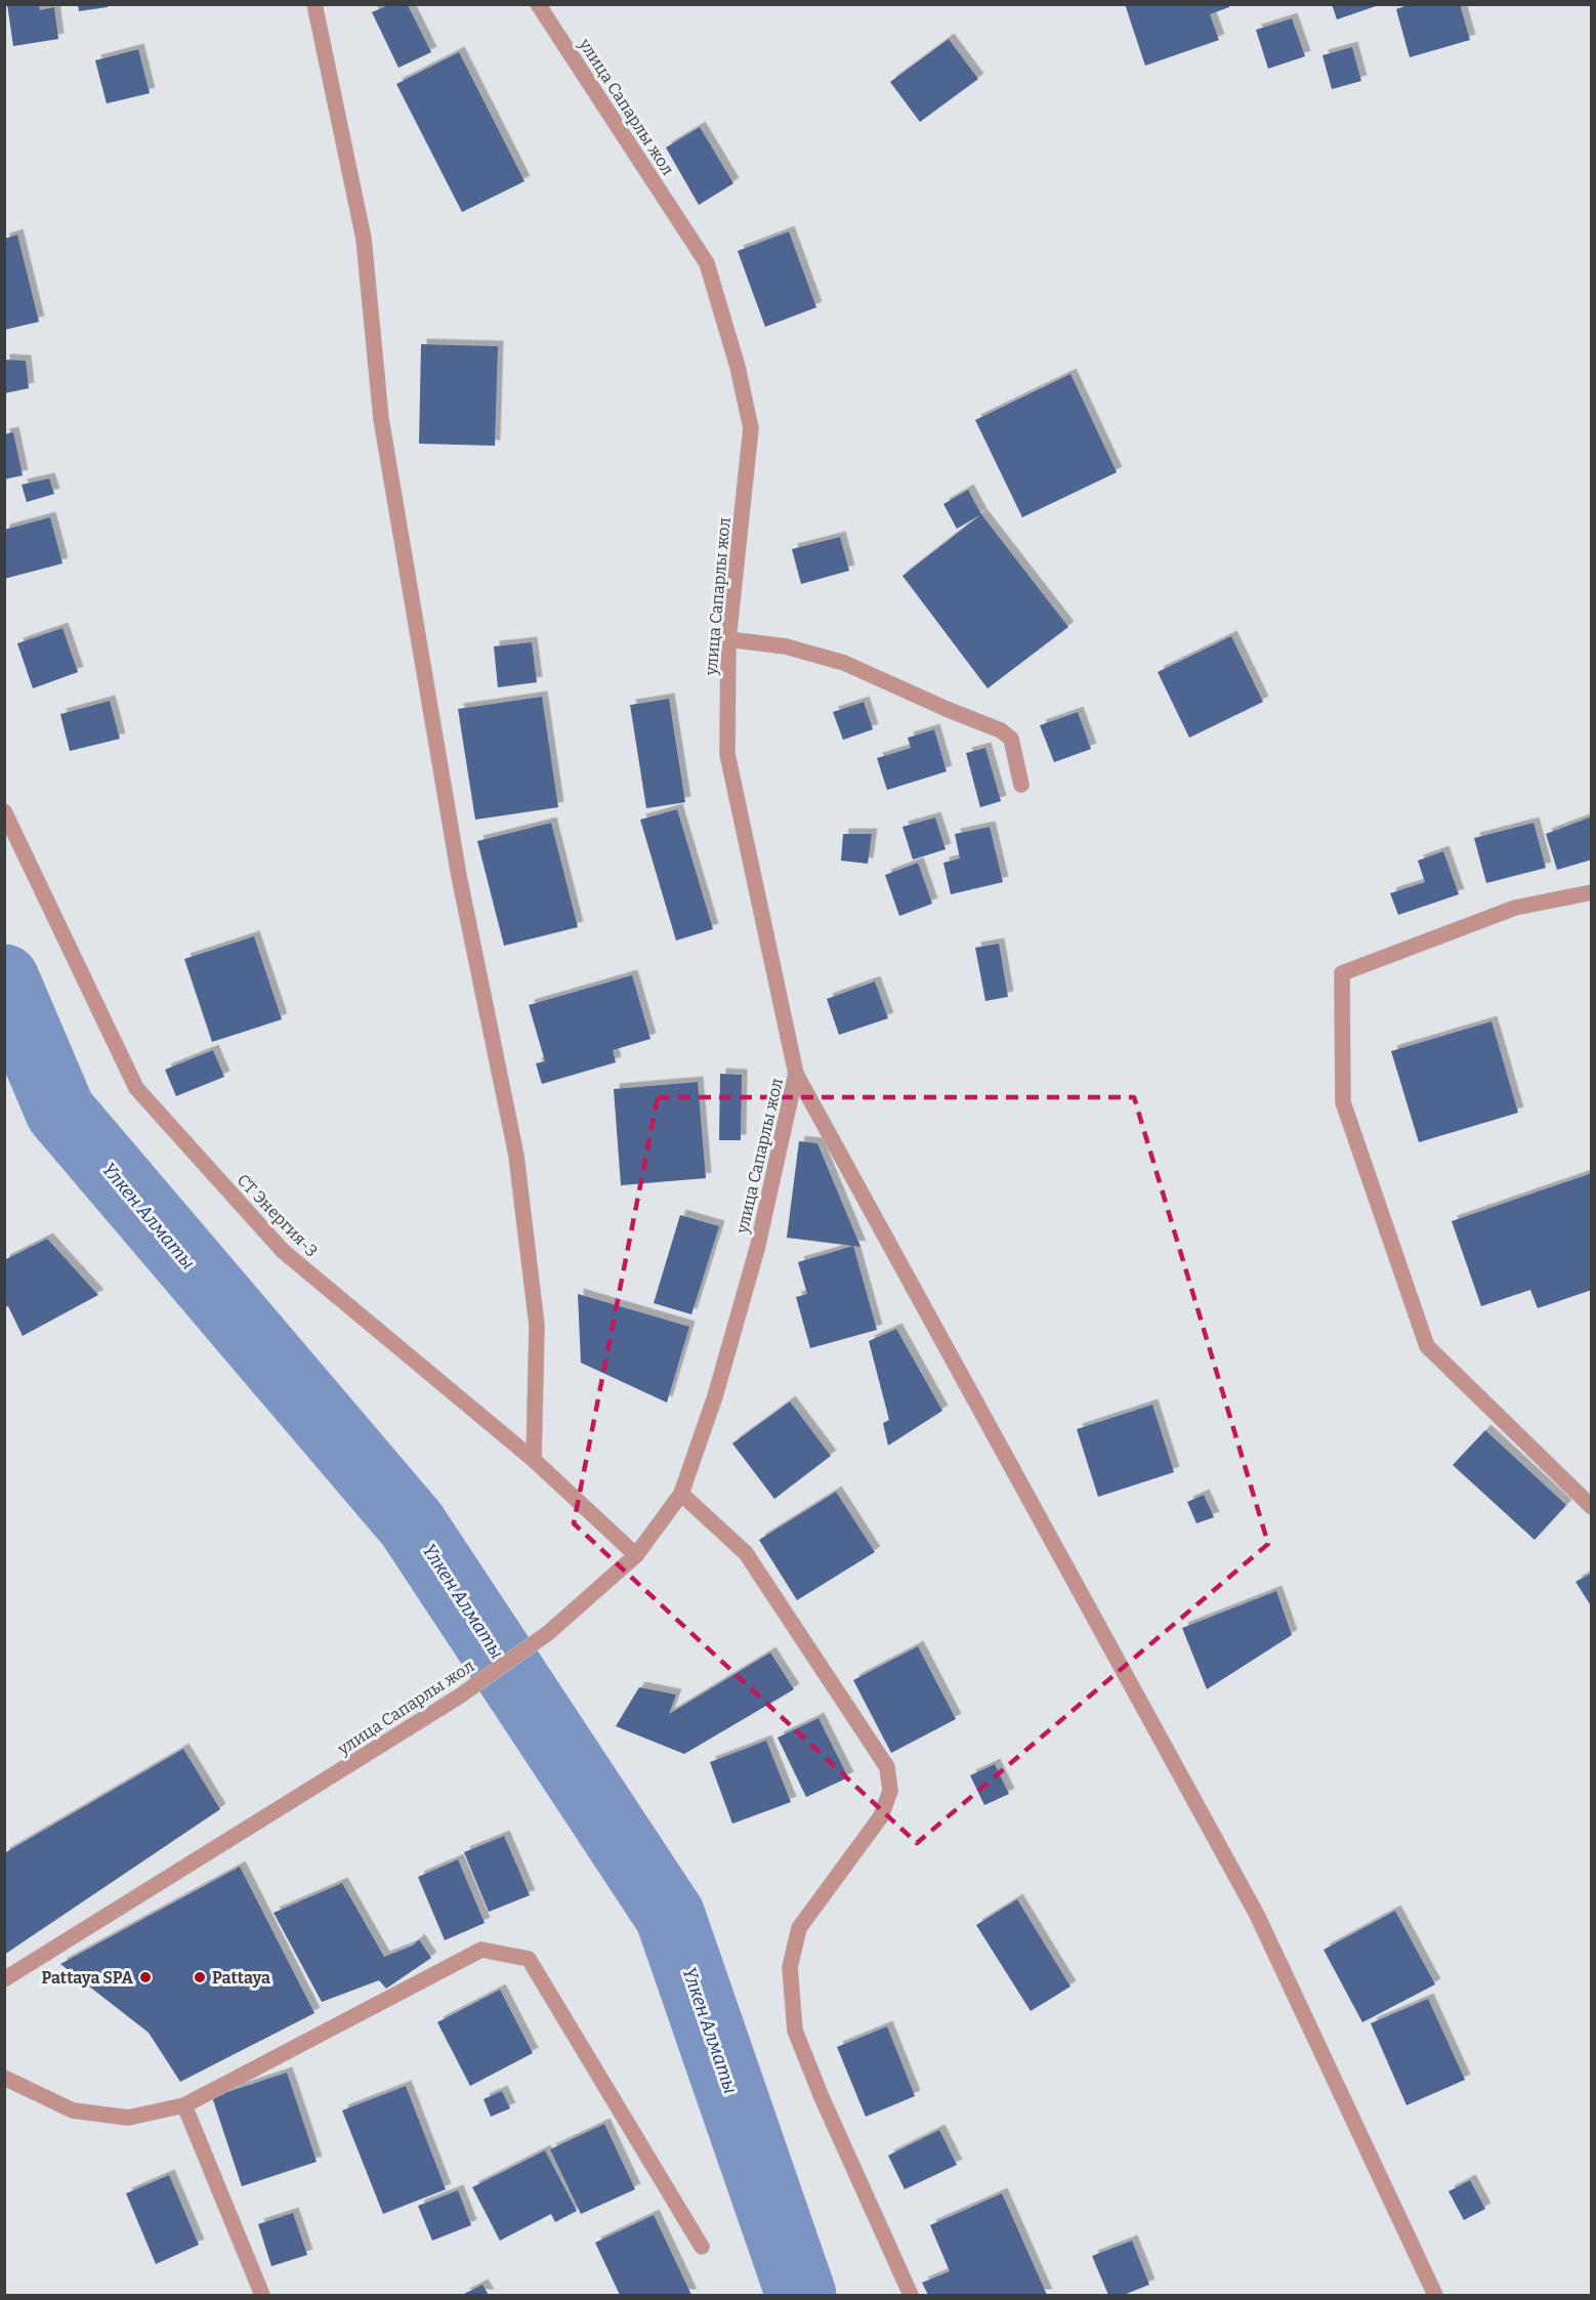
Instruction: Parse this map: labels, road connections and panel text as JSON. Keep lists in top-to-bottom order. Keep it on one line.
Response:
{"streets":{"street":["улица Сапарлы жол","СТ Энергия-3"]},"crossings":[["улица Сапарлы жол","СТ Энергия-3"]],"water":["Үлкен Алматы"],"places":["Pattaya SPA","Pattaya"]}
